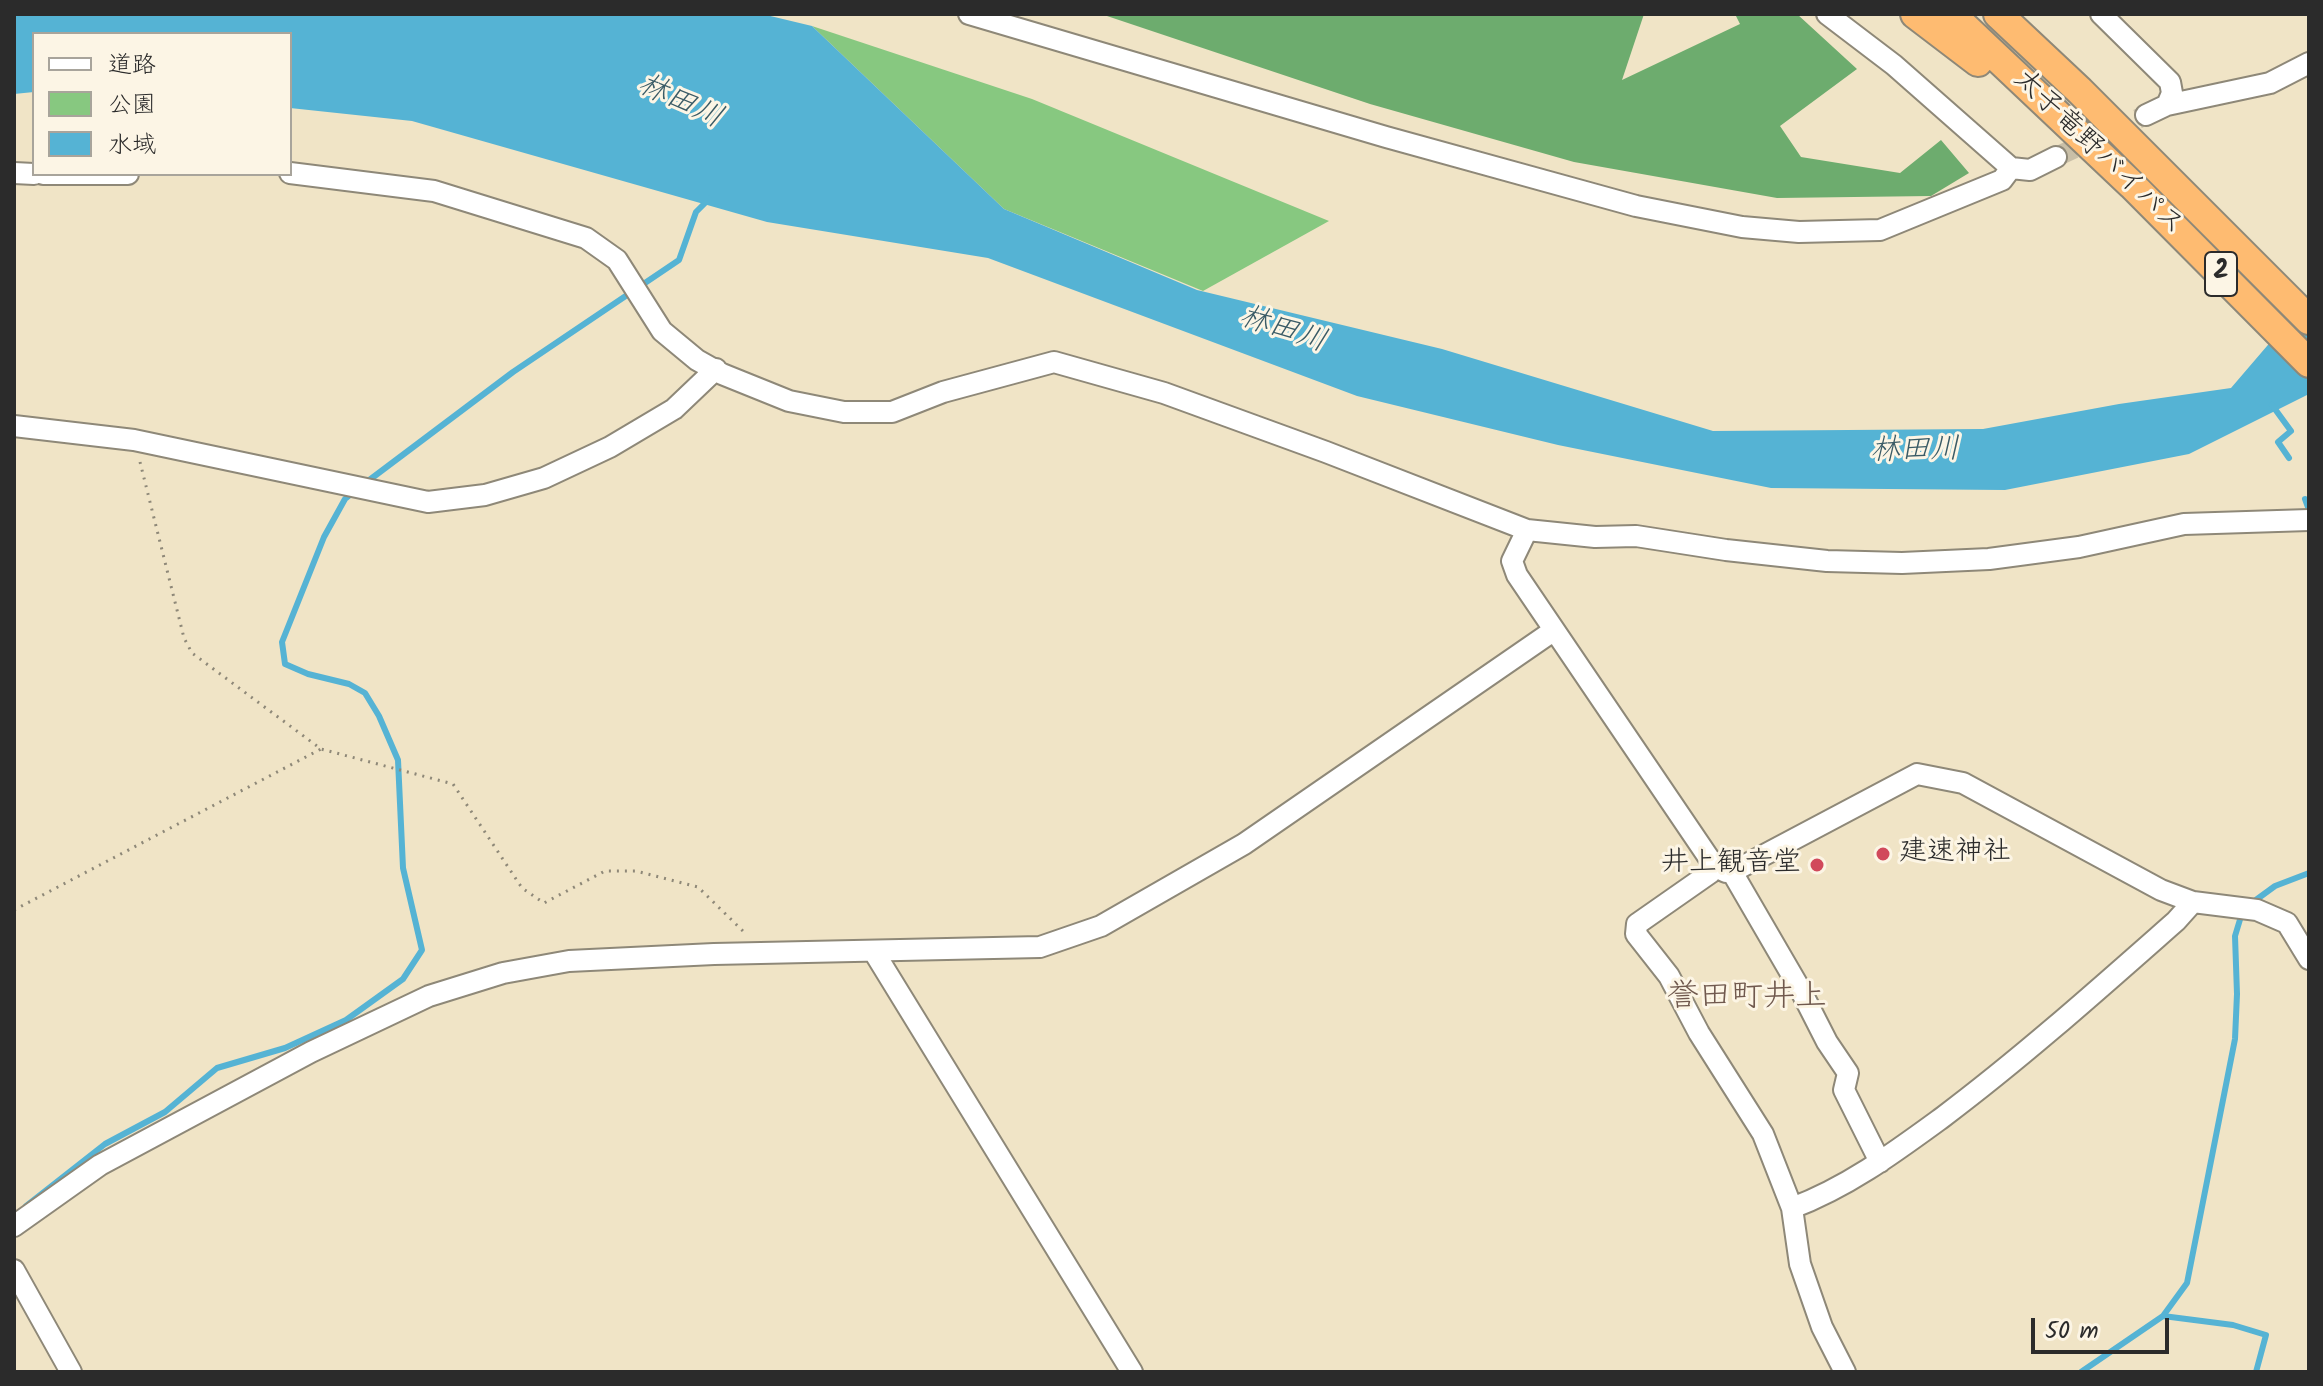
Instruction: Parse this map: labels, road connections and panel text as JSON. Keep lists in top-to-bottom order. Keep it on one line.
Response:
{"streets":{"highway":["太子竜野バイパス","2"]},"districts":["誉田町井上"],"water":["林田川"],"places":["建速神社","井上観音堂"],"legend":["道路","公園","水域"],"scale_bar":"50 m"}
